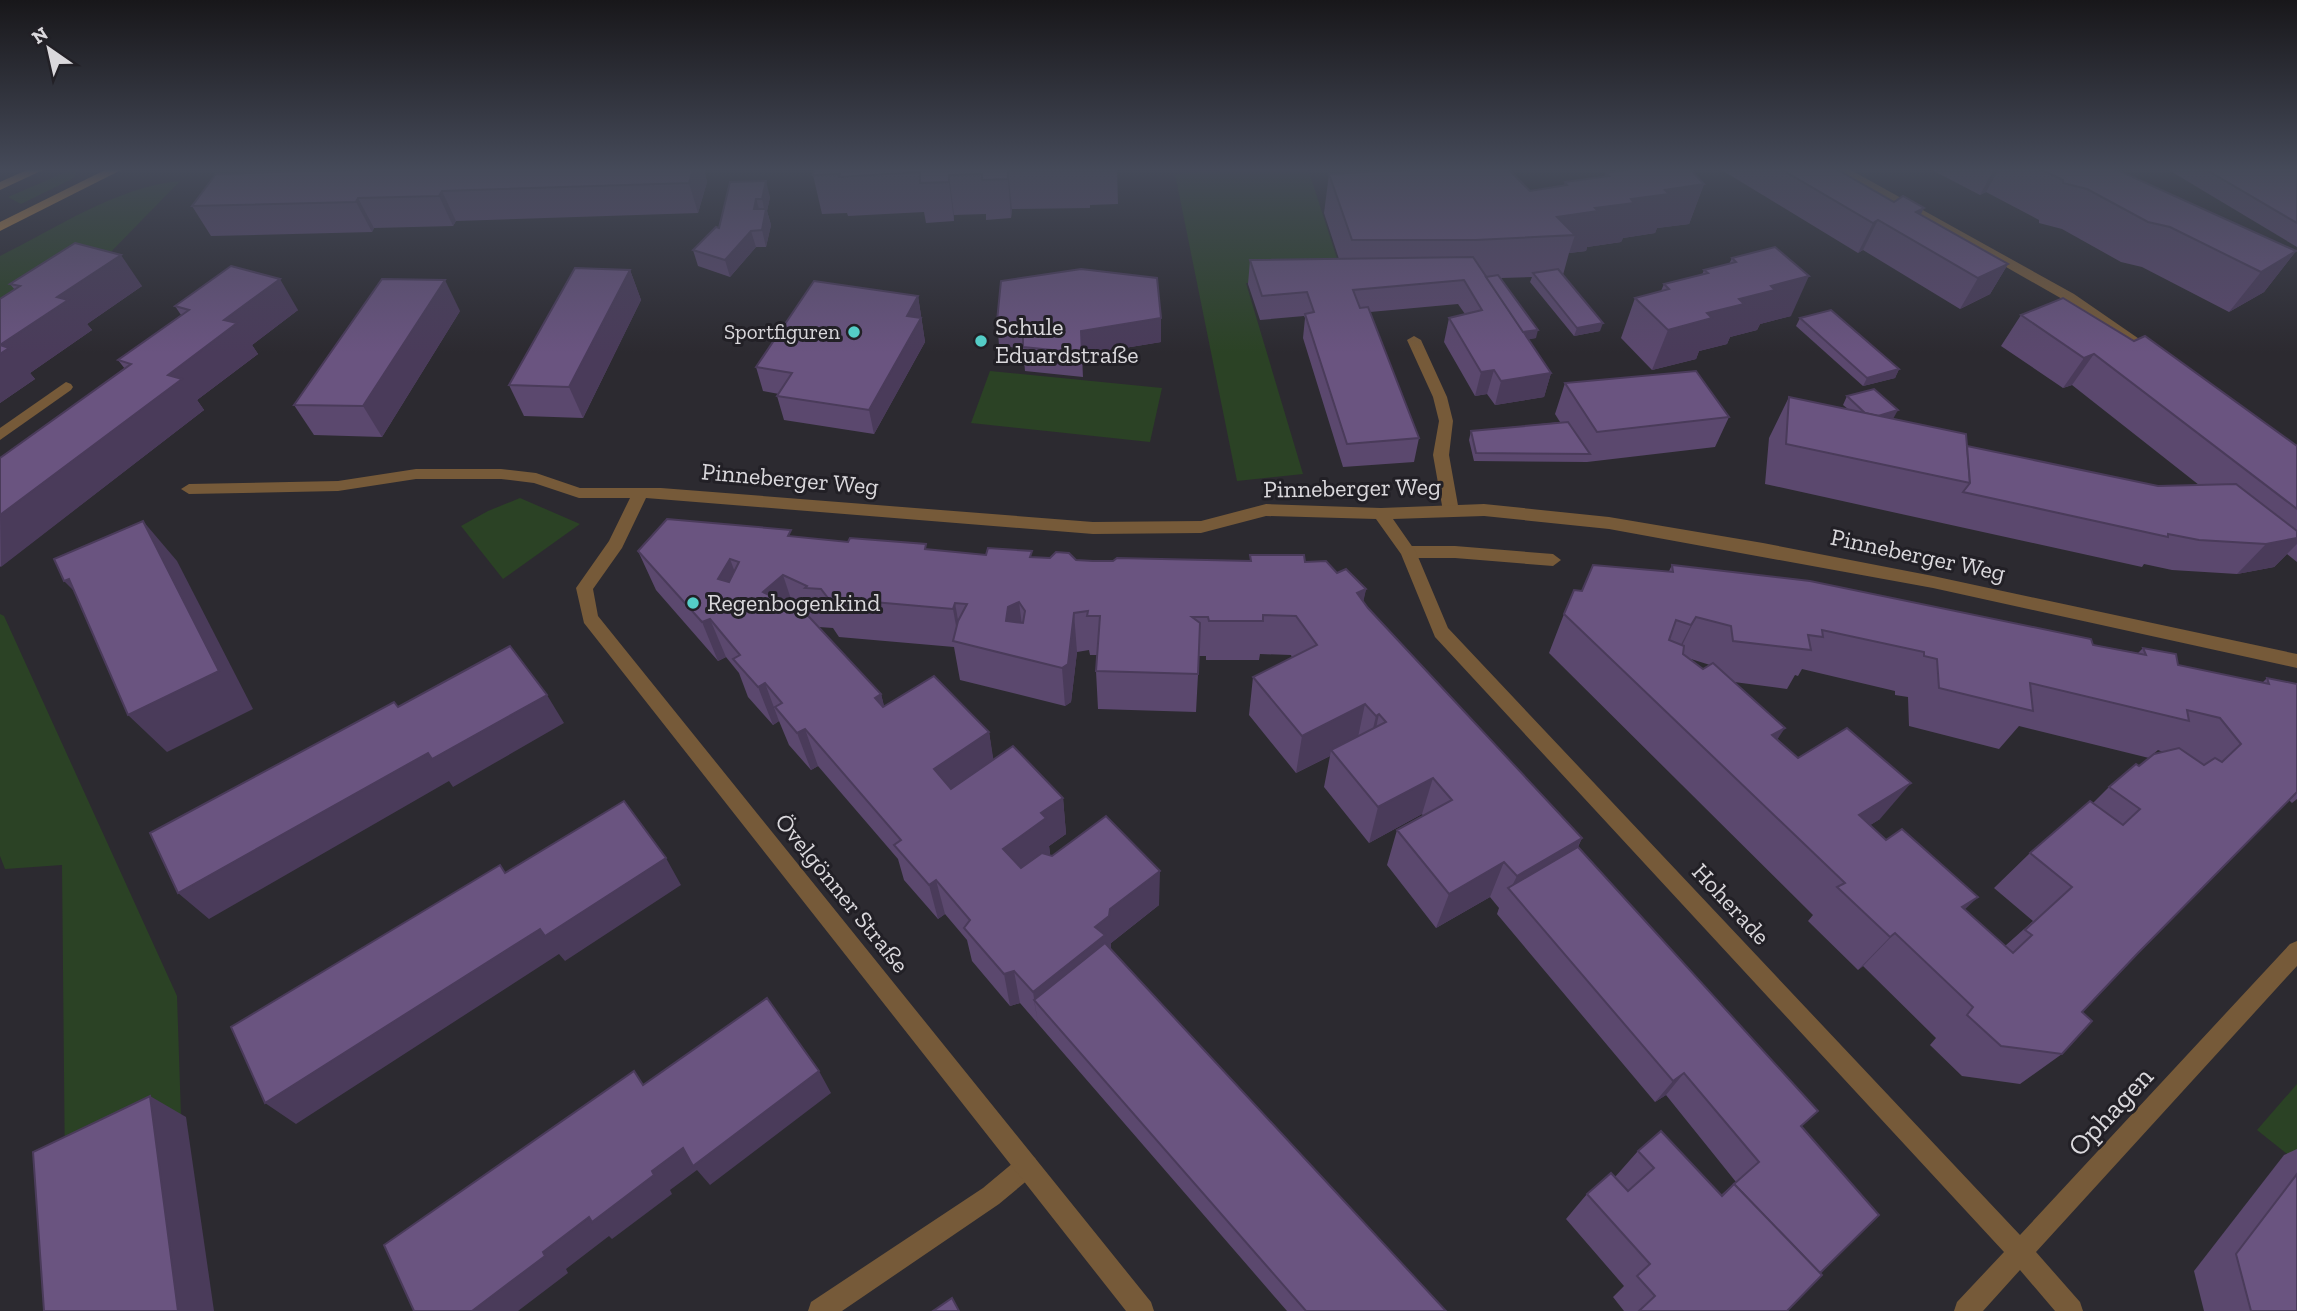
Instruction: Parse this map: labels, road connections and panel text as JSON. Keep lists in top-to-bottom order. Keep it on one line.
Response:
{"streets":{"street":["Pinneberger Weg","Övelgönner Straße","Hoherade","Ophagen"]},"crossings":[["Pinneberger Weg","Övelgönner Straße"],["Pinneberger Weg","Hoherade"],["Hoherade","Ophagen"]],"places":["Sportfiguren","Schule Eduardstraße","Regenbogenkind"],"north":"top left"}
